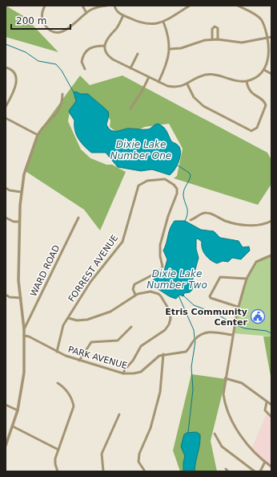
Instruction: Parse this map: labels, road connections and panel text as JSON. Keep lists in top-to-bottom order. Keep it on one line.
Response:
{"streets":{"street":["FORREST AVENUE","WARD ROAD","PARK AVENUE"]},"crossings":[["FORREST AVENUE","PARK AVENUE"]],"water":["Dixie Lake Number One","Dixie Lake Number Two"],"places":{"public building":["Etris Community Center"]},"scale_bar":"200 m"}
